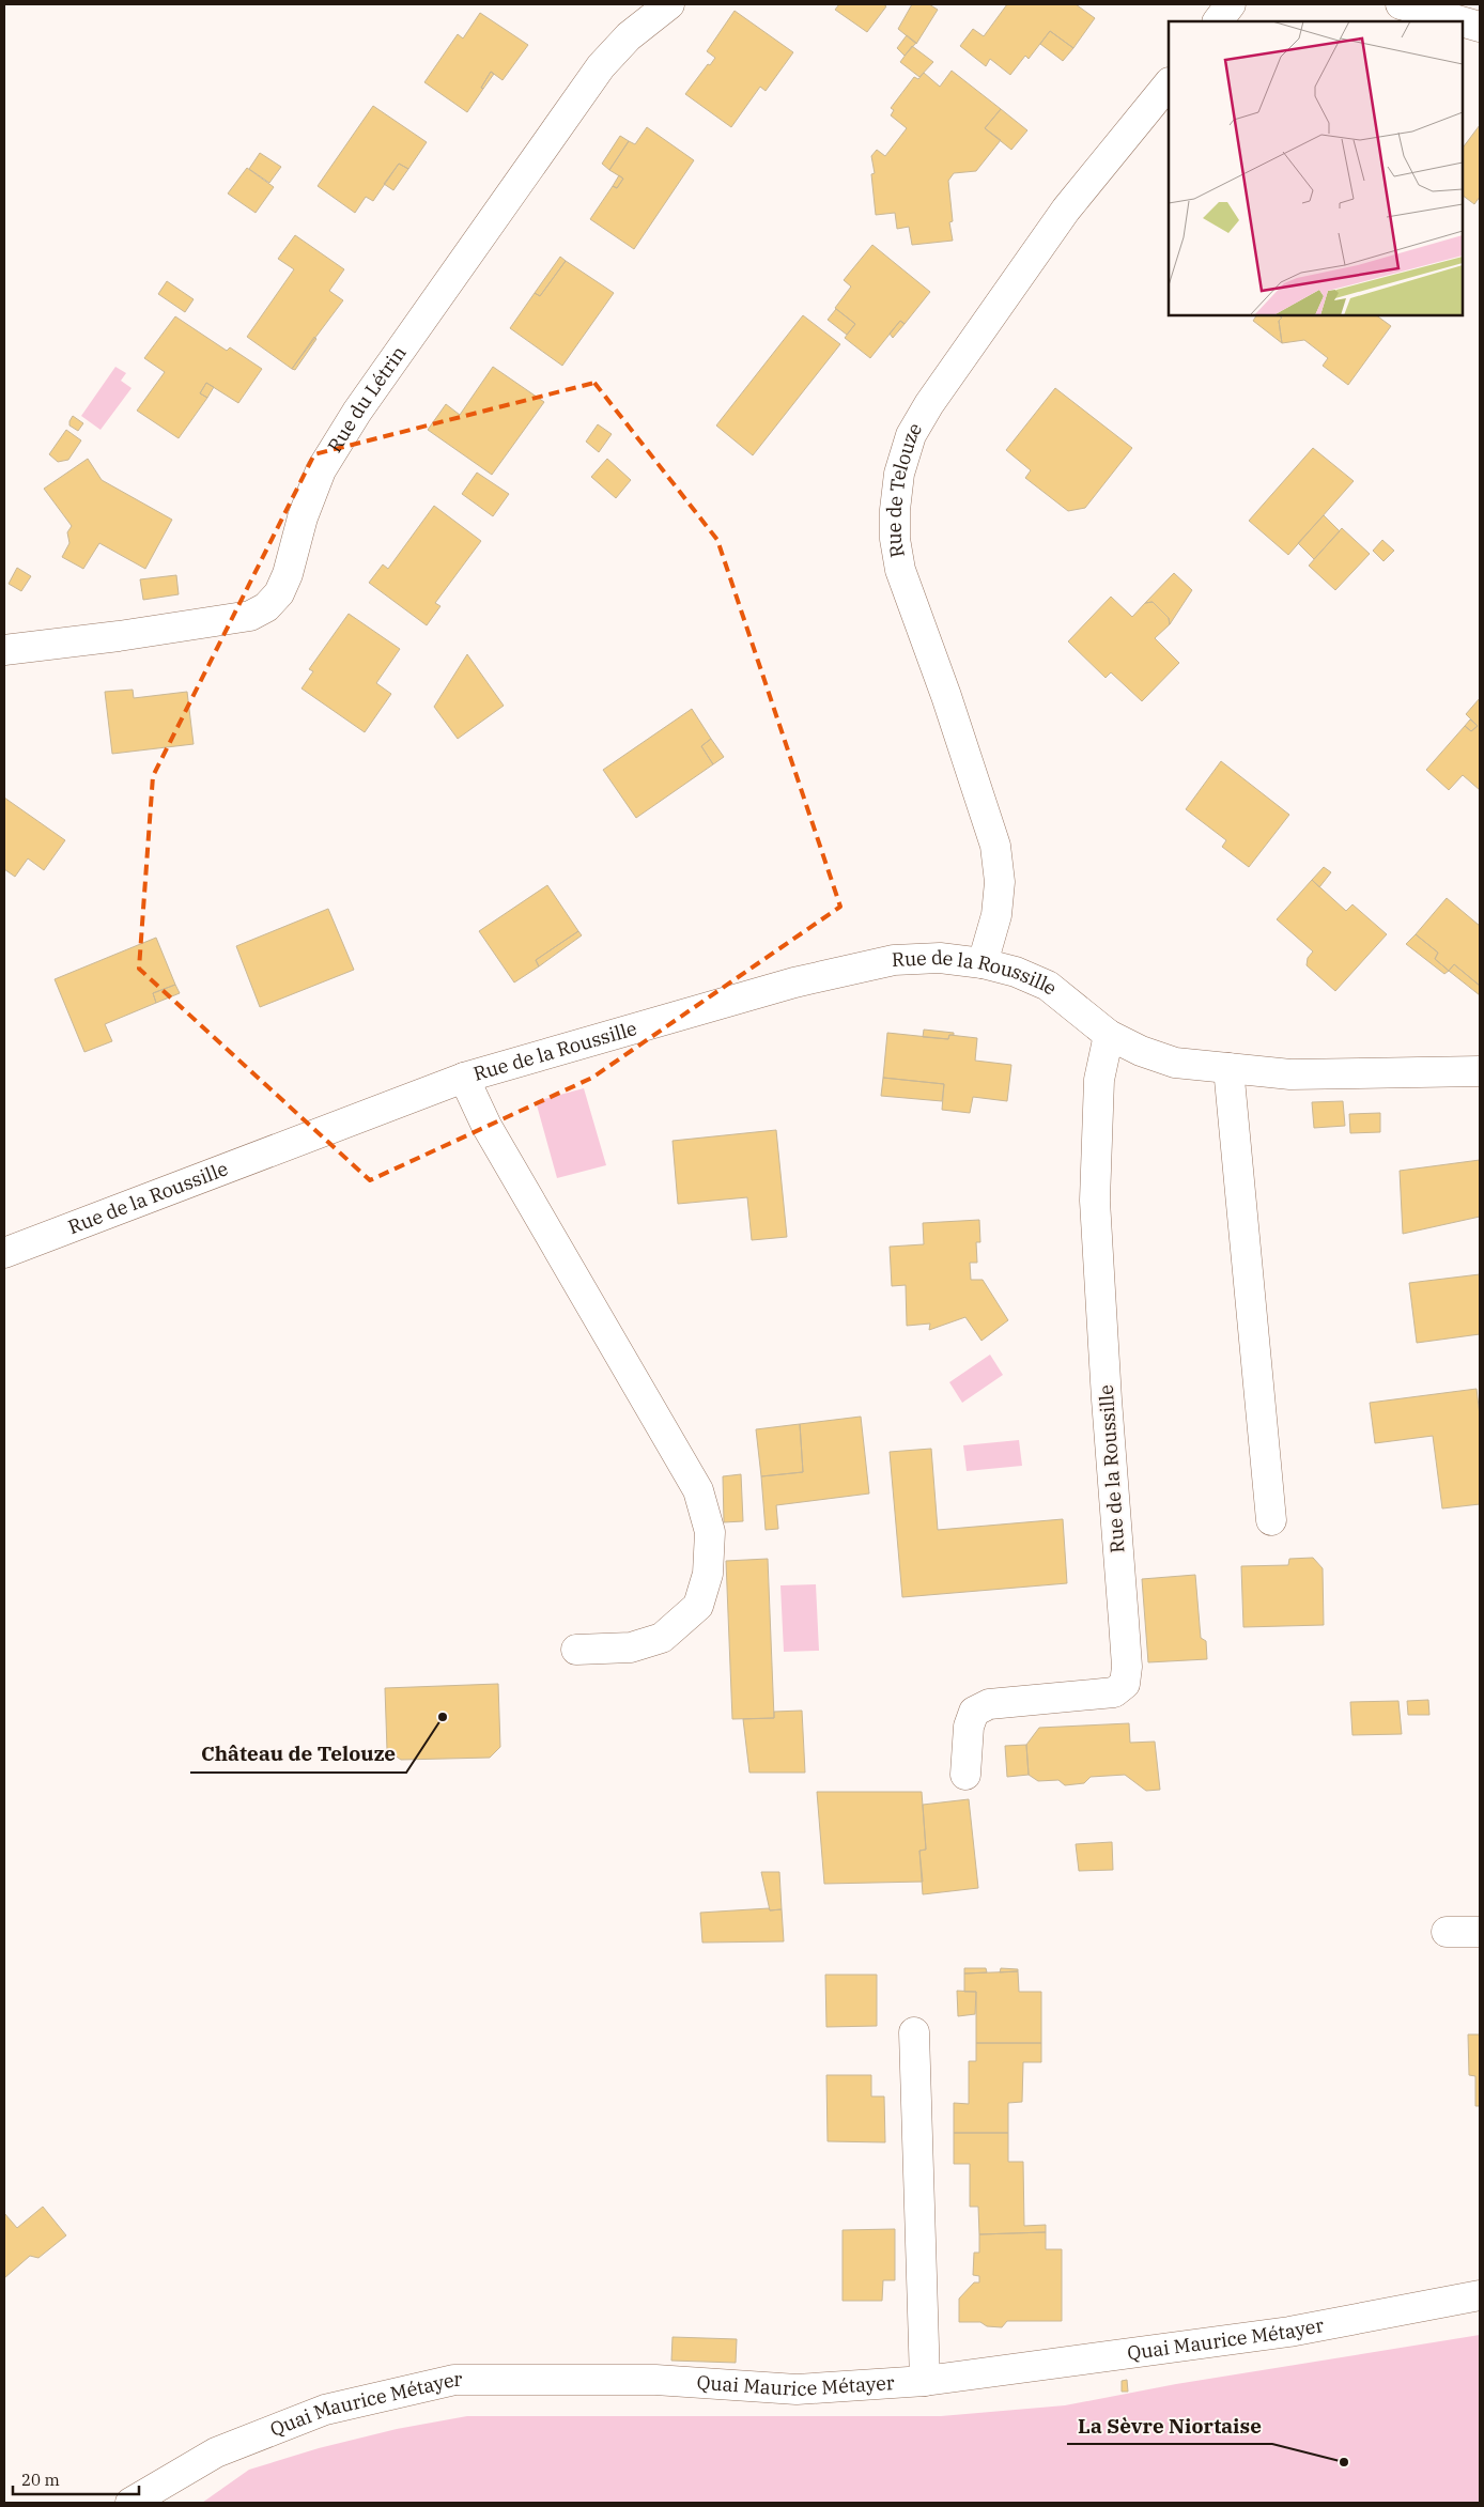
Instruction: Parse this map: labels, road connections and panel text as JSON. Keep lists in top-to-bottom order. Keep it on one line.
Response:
{"streets":{"street":["Rue du Létrin","Rue de Telouze","Rue de la Roussille","Quai Maurice Métayer"]},"crossings":[["Rue de Telouze","Rue de la Roussille"]],"places":["Château de Telouze","La Sèvre Niortaise"],"scale_bar":"20 m"}
